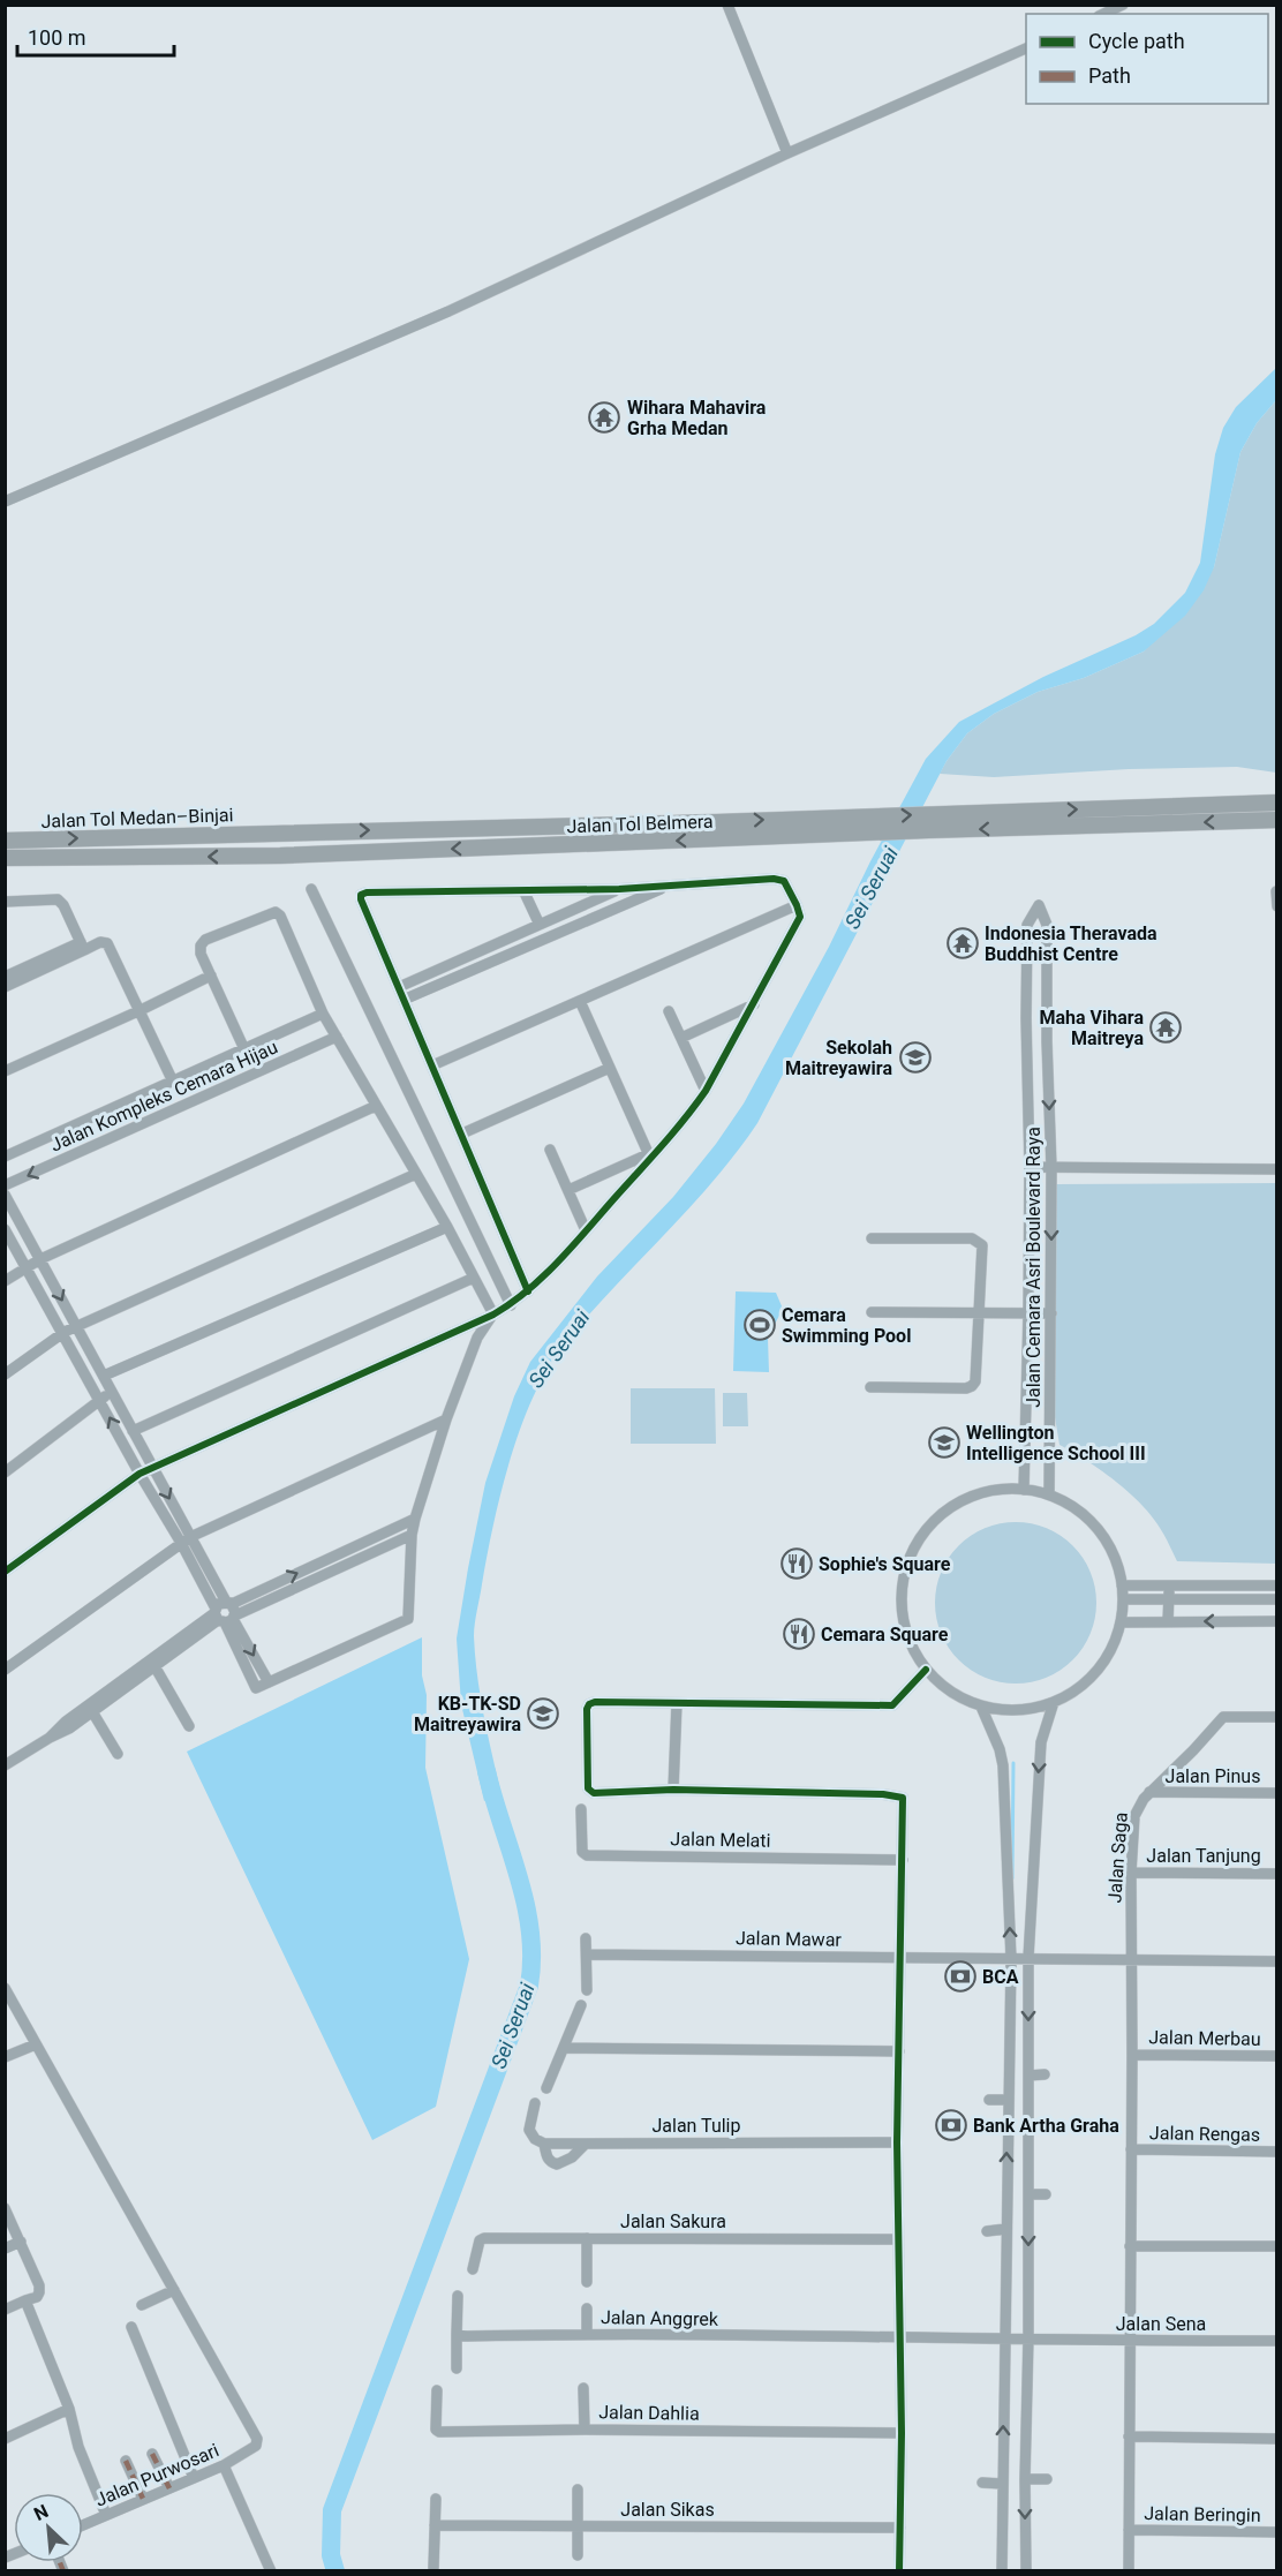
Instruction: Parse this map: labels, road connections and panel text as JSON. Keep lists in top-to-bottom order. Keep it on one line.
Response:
{"streets":{"highway":["Jalan Tol Medan–Binjai","Jalan Tol Belmera"],"street":["Jalan Kompleks Cemara Hijau","Jalan Cemara Asri Boulevard Raya","Jalan Pinus","Jalan Melati","Jalan Tanjung","Jalan Saga","Jalan Mawar","Jalan Merbau","Jalan Tulip","Jalan Rengas","Jalan Sakura","Jalan Anggrek","Jalan Sena","Jalan Dahlia","Jalan Purwosari","Jalan Sikas","Jalan Beringin"]},"crossings":[["Jalan Tol Medan–Binjai","Jalan Tol Belmera"],["Jalan Pinus","Jalan Saga"],["Jalan Tanjung","Jalan Saga"],["Jalan Saga","Jalan Mawar"],["Jalan Saga","Jalan Merbau"],["Jalan Saga","Jalan Rengas"],["Jalan Saga","Jalan Sena"],["Jalan Saga","Jalan Beringin"],["Jalan Anggrek","Jalan Sena"]],"one_way":["Jalan Tol Medan–Binjai"],"water":["Sei Seruai"],"places":{"temple":["Wihara Mahavira Grha Medan","Indonesia Theravada Buddhist Centre","Maha Vihara Maitreya"],"school or university":["Sekolah Maitreyawira","Wellington Intelligence School III","KB-TK-SD Maitreyawira"],"sports":["Cemara Swimming Pool"],"restaurant":["Sophie's Square","Cemara Square"],"bank":["BCA","Bank Artha Graha"]},"legend":["Cycle path","Path"],"scale_bar":"100 m","north":"top left"}
